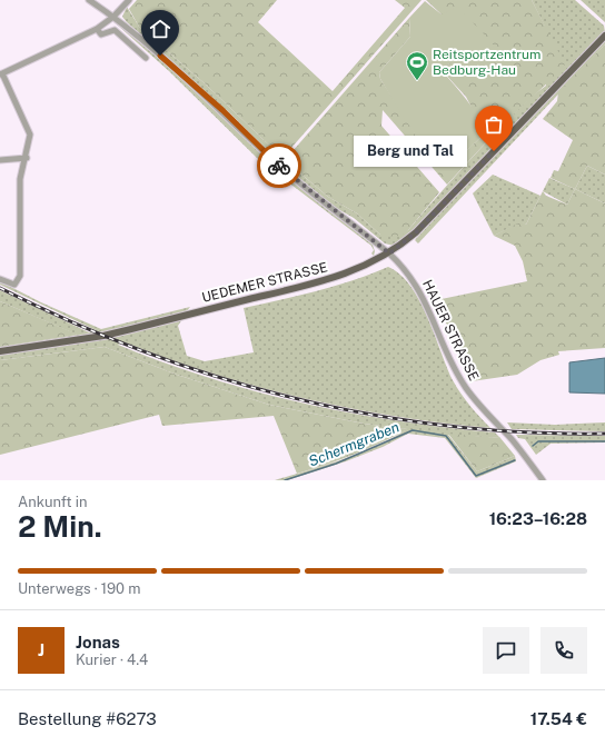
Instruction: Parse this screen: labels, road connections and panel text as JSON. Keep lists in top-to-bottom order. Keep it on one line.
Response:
{"streets":{"main road":["UEDEMER STRASSE"],"street":["HAUER STRASSE"]},"crossings":[["UEDEMER STRASSE","HAUER STRASSE"]],"water":["Schermgraben"],"places":{"sports":["Reitsportzentrum Bedburg-Hau"],"other":["Berg und Tal"]},"page":{"bubble":"Berg und Tal","heading":["2 Min.","Ankunft in","16:23–16:28"],"panel":["Jonas","Kurier · 4.4","Bestellung #6273","17.54 €"],"bar":"Unterwegs · 190 m","round":"J"}}
